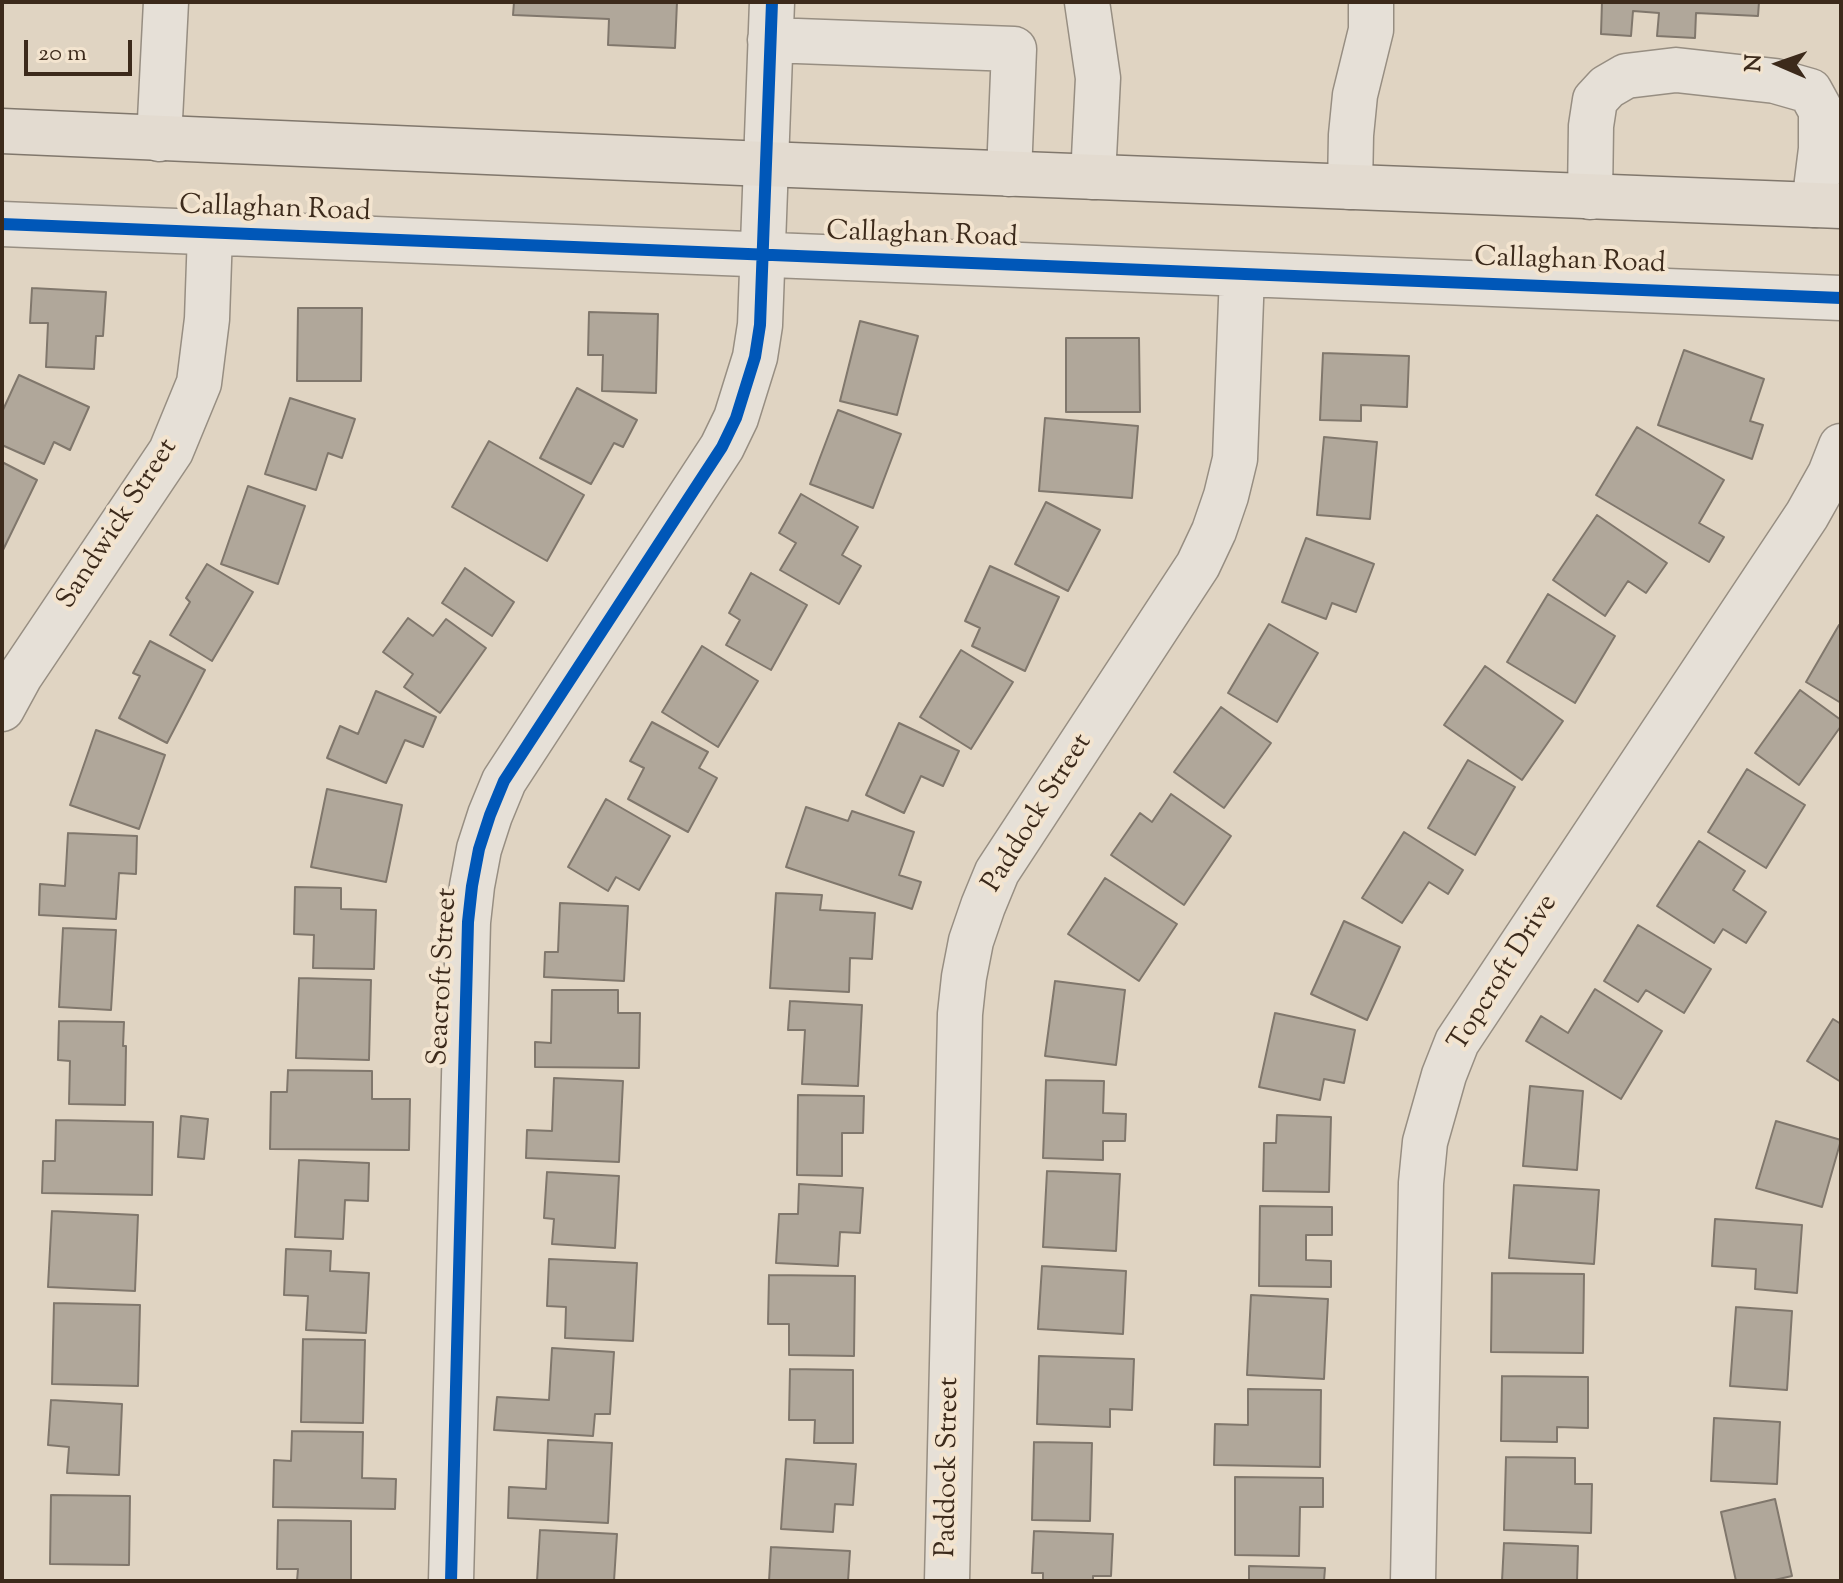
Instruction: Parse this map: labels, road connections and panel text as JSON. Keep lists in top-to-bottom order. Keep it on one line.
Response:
{"streets":{"street":["Callaghan Road","Sandwick Street","Paddock Street","Topcroft Drive","Seacroft Street"]},"crossings":[["Callaghan Road","Sandwick Street"],["Callaghan Road","Paddock Street"],["Callaghan Road","Seacroft Street"]],"scale_bar":"20 m","north":"left"}
